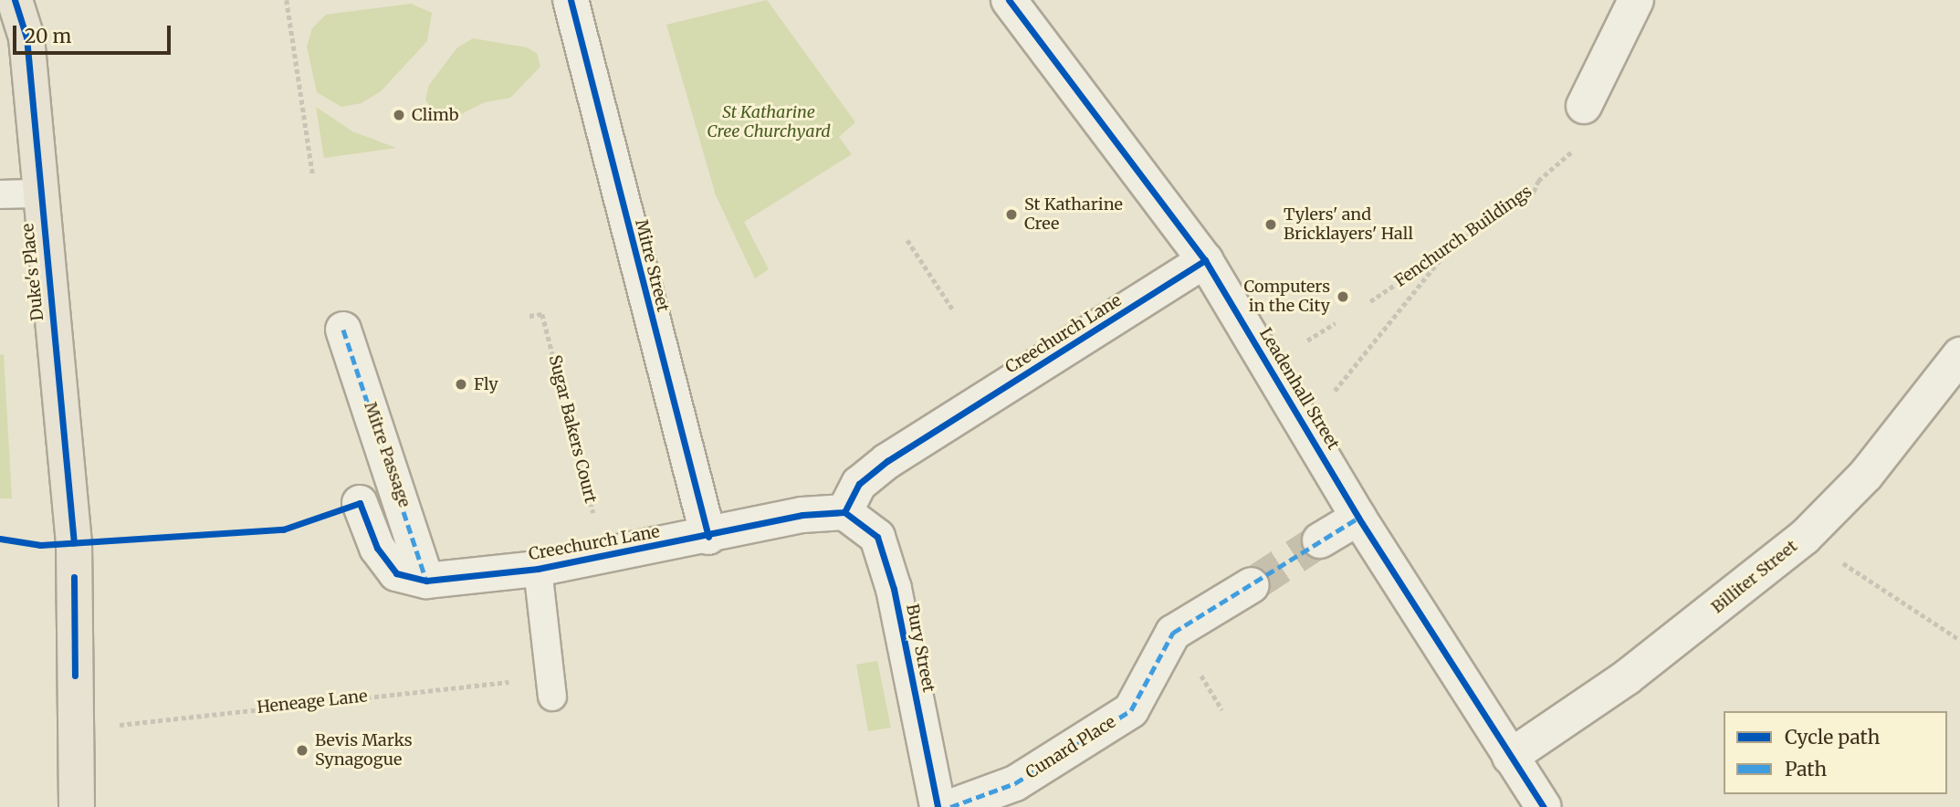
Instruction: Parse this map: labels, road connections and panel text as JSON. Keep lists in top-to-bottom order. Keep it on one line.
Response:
{"streets":{"main road":["Duke's Place"],"street":["Mitre Street","Creechurch Lane","Leadenhall Street","Mitre Passage","Billiter Street","Bury Street","Cunard Place"],"path":["Fenchurch Buildings","Sugar Bakers Court","Heneage Lane"]},"crossings":[["Mitre Street","Creechurch Lane"],["Duke's Place","Heneage Lane"],["Creechurch Lane","Leadenhall Street"],["Creechurch Lane","Sugar Bakers Court"],["Creechurch Lane","Mitre Passage"],["Creechurch Lane","Bury Street"],["Leadenhall Street","Billiter Street"]],"parks":["St Katharine Cree Churchyard"],"places":["Climb","St Katharine Cree","Tylers' and Bricklayers' Hall","Computers in the City","Fly","Bevis Marks Synagogue"],"legend":["Cycle path","Path"],"scale_bar":"20 m"}
